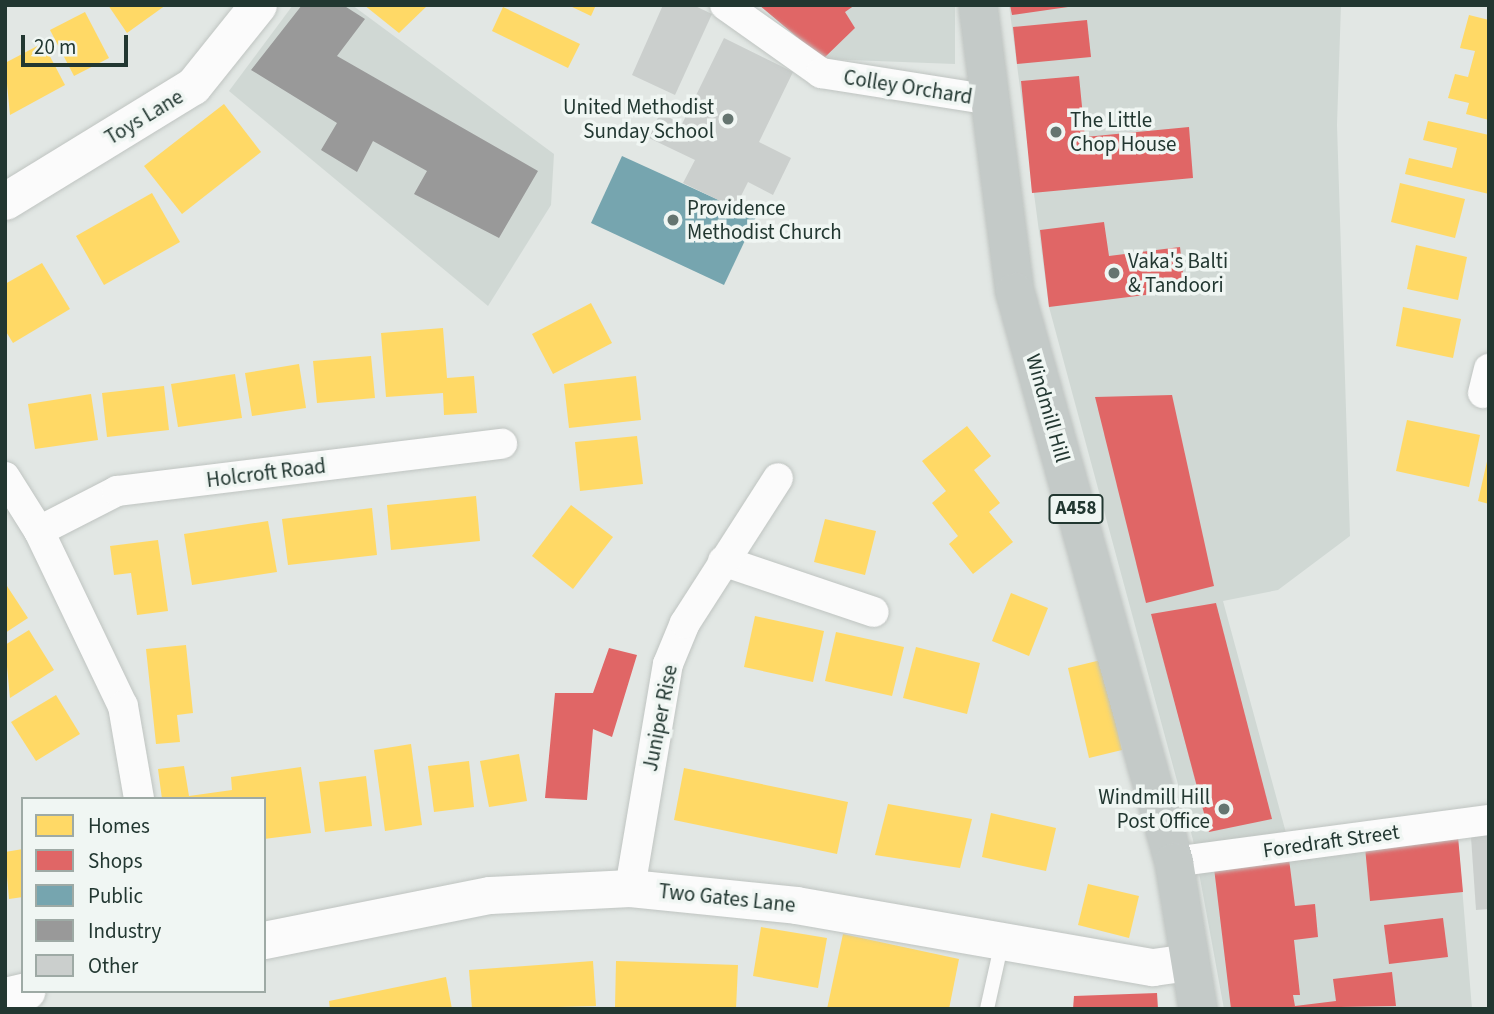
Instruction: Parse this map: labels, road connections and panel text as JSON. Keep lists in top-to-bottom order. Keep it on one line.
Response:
{"streets":{"highway":["Windmill Hill","A458"],"street":["Colley Orchard","Toys Lane","Holcroft Road","Juniper Rise","Foredraft Street","Two Gates Lane"]},"crossings":[["Colley Orchard","Windmill Hill"],["Windmill Hill","Foredraft Street"],["Windmill Hill","Two Gates Lane"],["Juniper Rise","Two Gates Lane"]],"places":["United Methodist Sunday School","The Little Chop House","Providence Methodist Church","Vaka's Balti & Tandoori","Windmill Hill Post Office"],"legend":["Homes","Shops","Public","Industry","Other"],"scale_bar":"20 m"}
